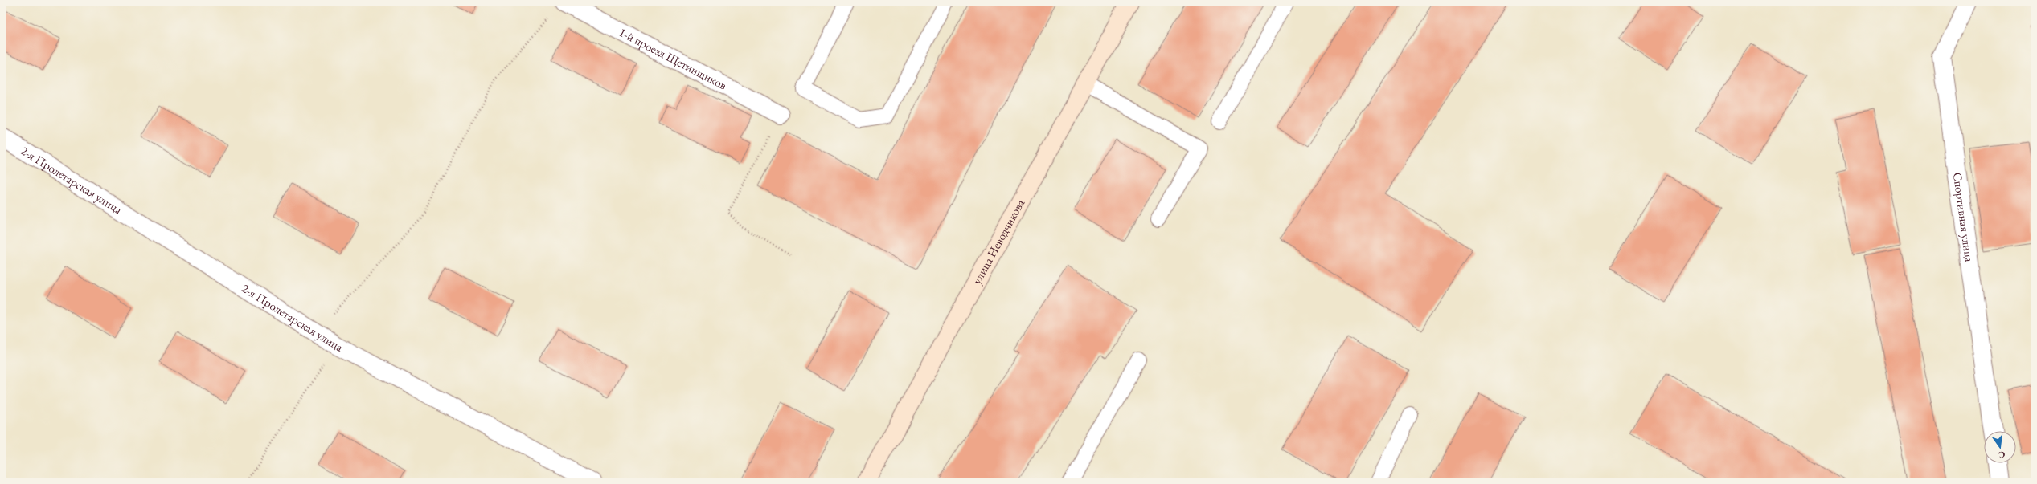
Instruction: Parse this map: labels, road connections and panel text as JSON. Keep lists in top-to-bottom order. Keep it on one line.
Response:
{"streets":{"main road":["улица Неводчикова"],"street":["1-й проезд Щетинщиков","2-я Пролетарская улица","Спортивная улица"]},"north":"bottom"}
